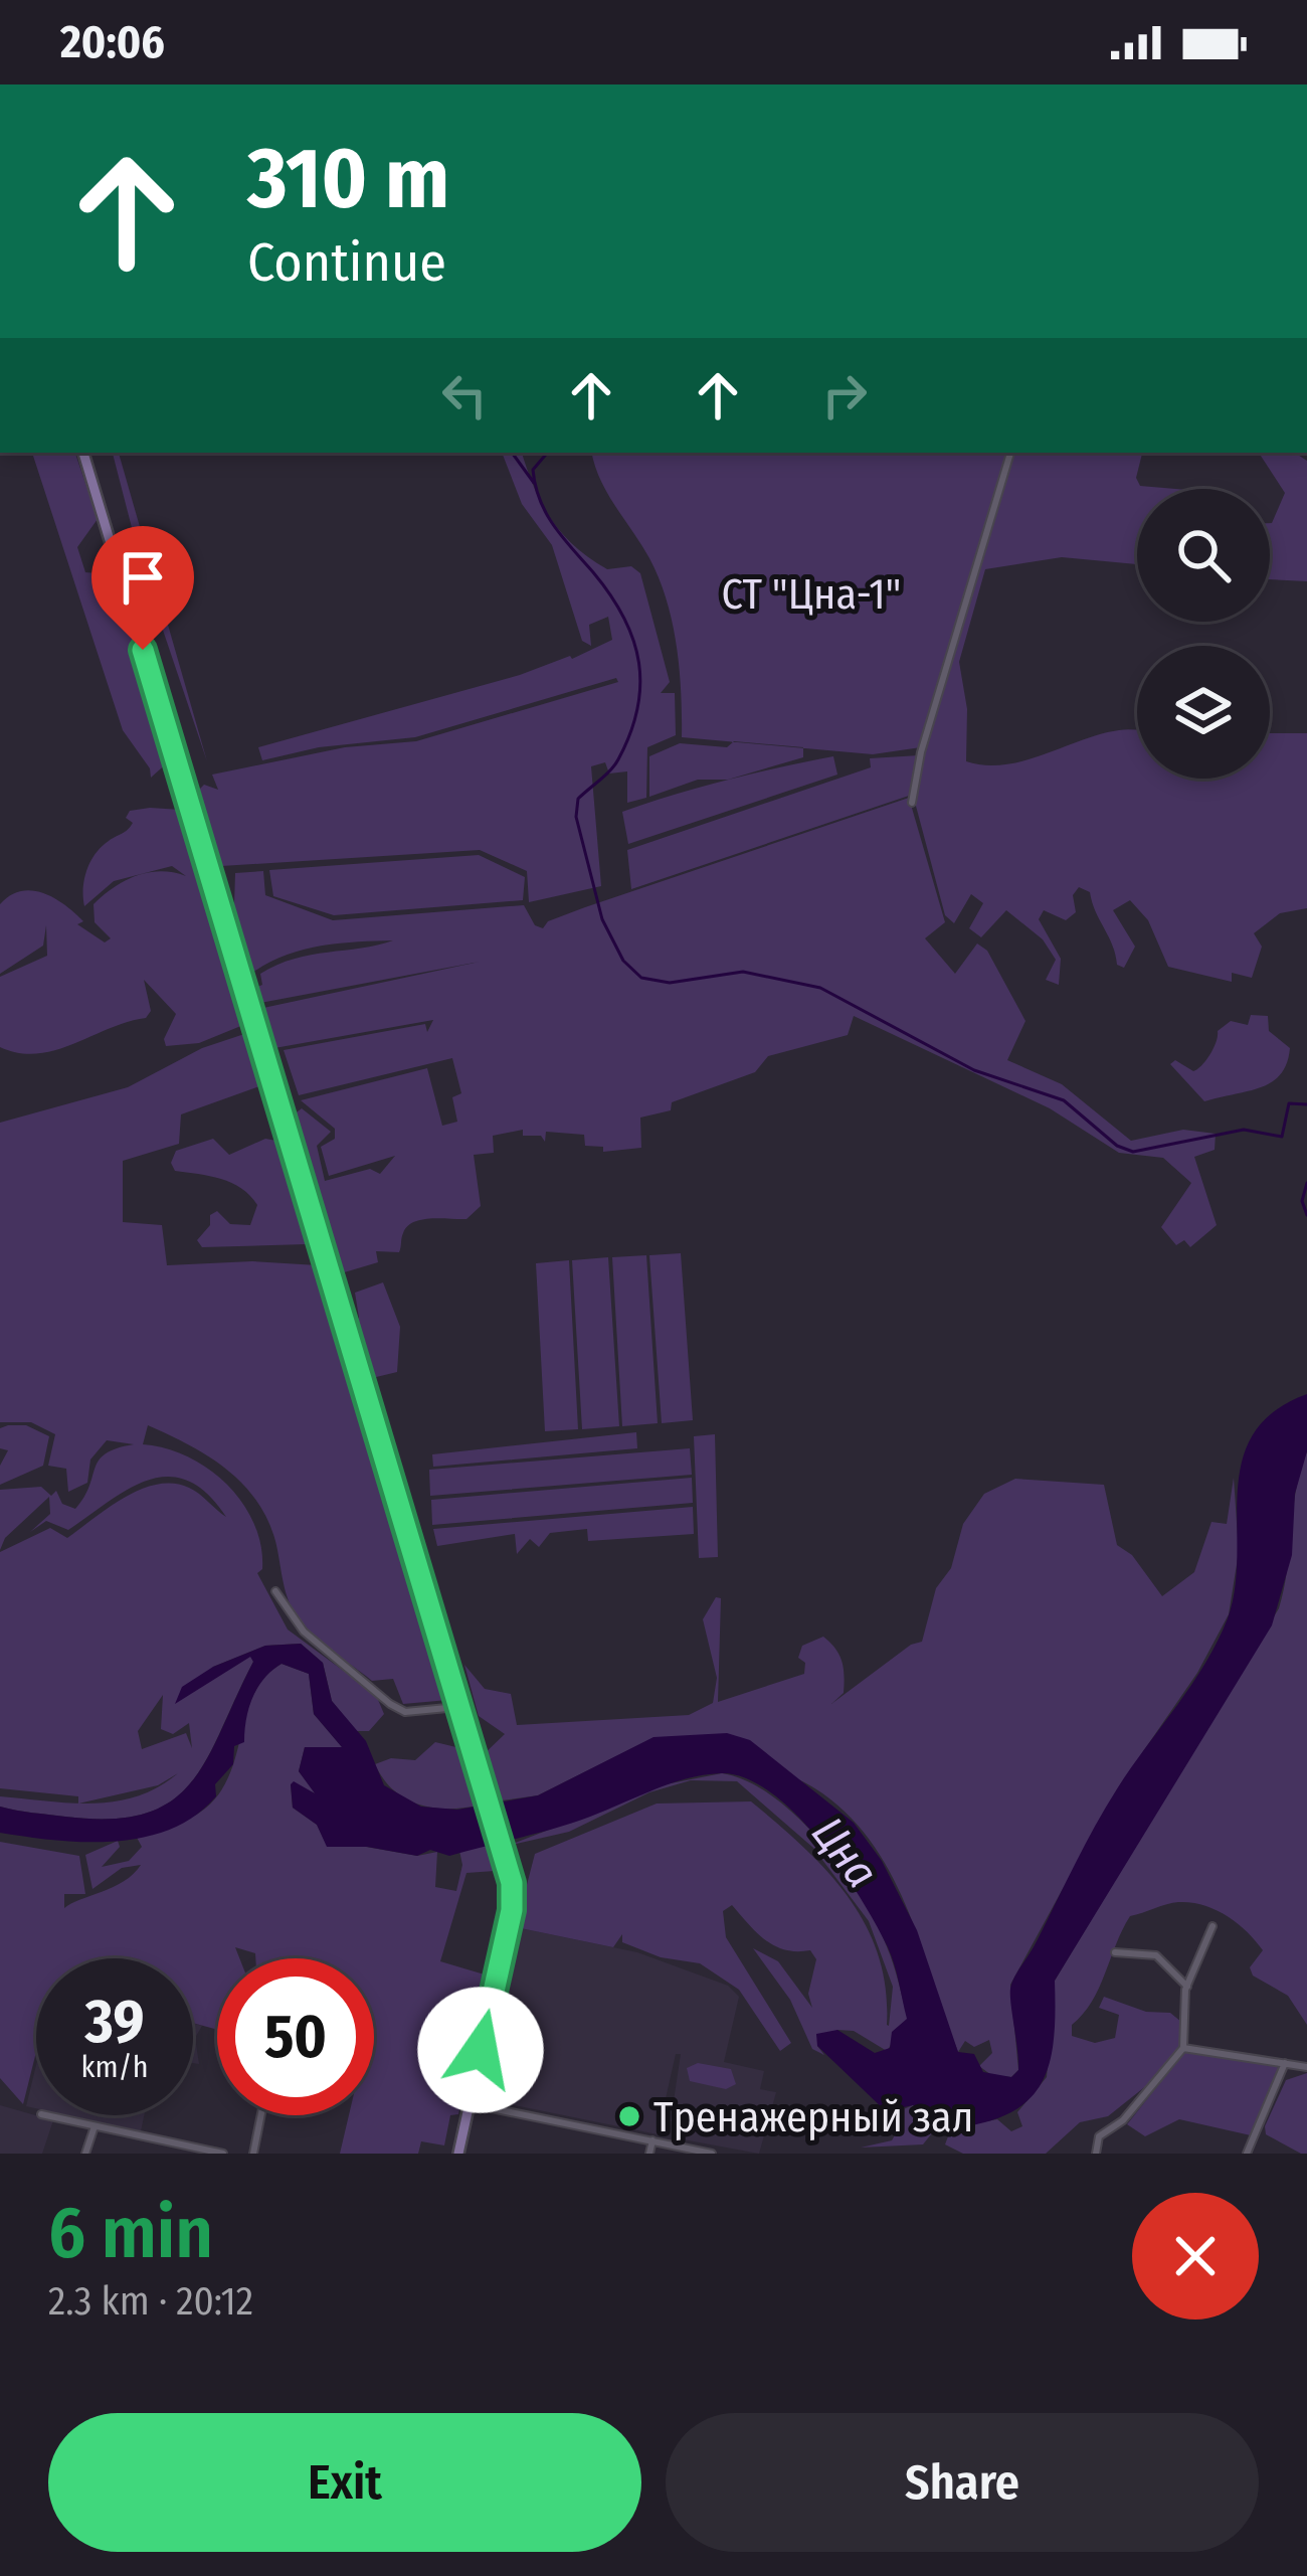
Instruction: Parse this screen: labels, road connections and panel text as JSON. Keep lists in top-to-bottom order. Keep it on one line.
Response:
{"water":["Цна"],"parks":["СТ \"Цна-1\""],"places":["Тренажерный зал"],"page":{"status":"20:06","turn":["310 m","Continue"],"speed":"39 km/h","limit":"50","heading":["6 min","2.3 km · 20:12"],"buttons":["Exit","Share"]}}
